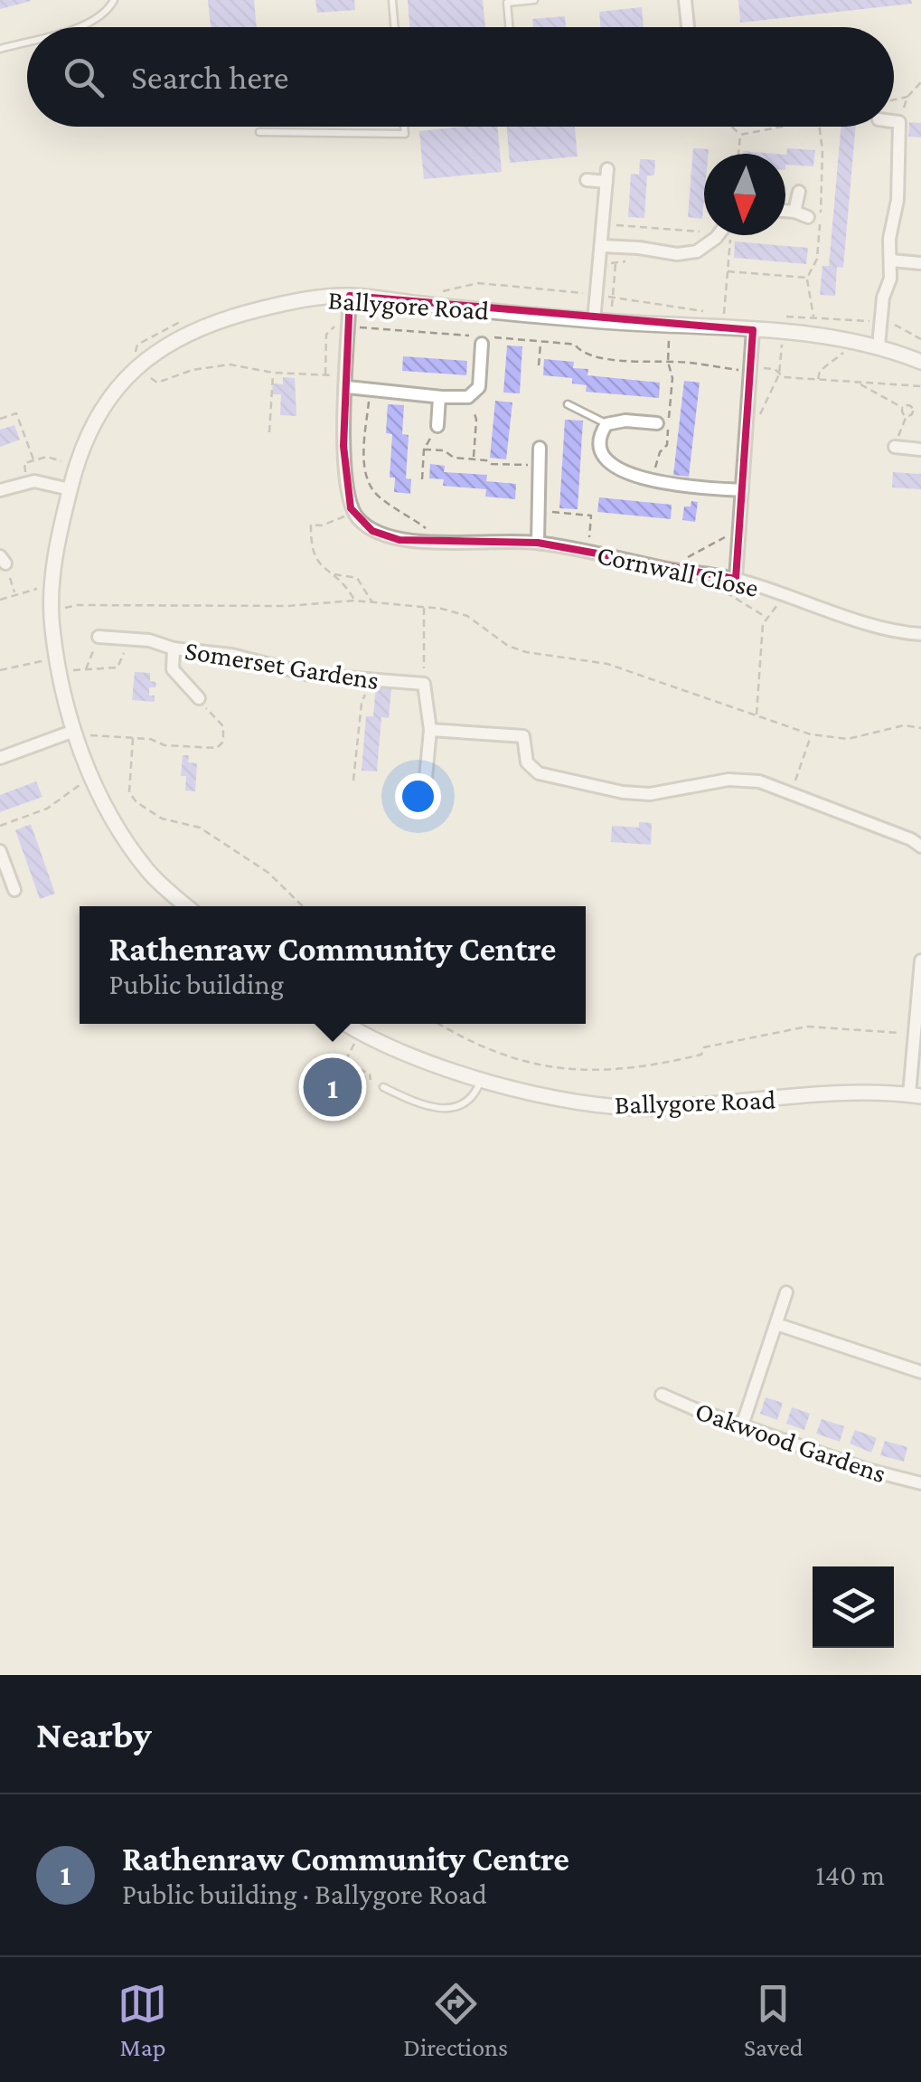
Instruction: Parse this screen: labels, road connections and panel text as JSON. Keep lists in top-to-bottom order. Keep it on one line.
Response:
{"streets":{"street":["Ballygore Road","Cornwall Close","Somerset Gardens","Oakwood Gardens"]},"north":"bottom","page":{"search":"Search here","popup":["Rathenraw Community Centre","Public building"],"pins":"1","heading":"Nearby","list":[{"mark":"1","name":"Rathenraw Community Centre","note":"Public building · Ballygore Road","value":"140 m"}],"nav":["Map","Directions","Saved"]}}
